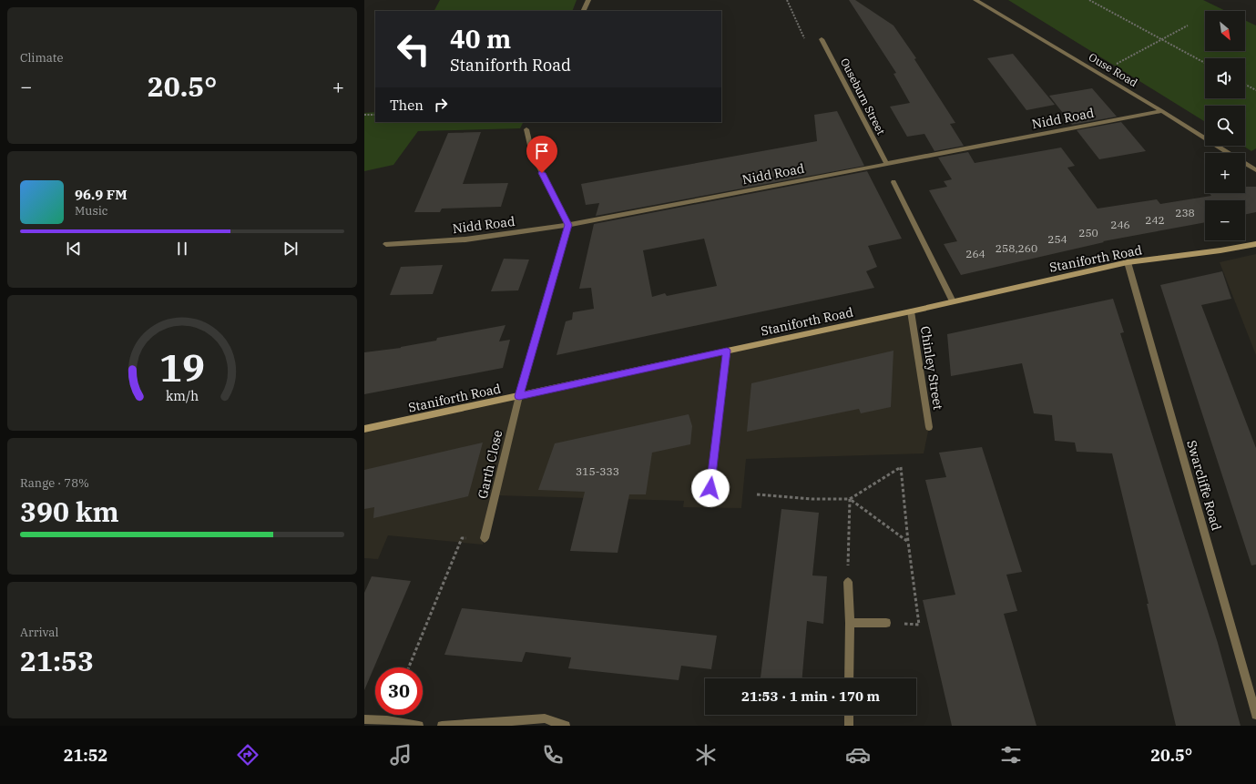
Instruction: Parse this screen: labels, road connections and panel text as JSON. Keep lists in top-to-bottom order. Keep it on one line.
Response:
{"streets":{"main road":["Staniforth Road"],"street":["Ouse Road","Ouseburn Street","Nidd Road","Chinley Street","Garth Close","Swarcliffe Road"]},"crossings":[["Ouse Road","Nidd Road"],["Ouseburn Street","Nidd Road"],["Nidd Road","Garth Close"],["Staniforth Road","Chinley Street"],["Staniforth Road","Garth Close"],["Staniforth Road","Swarcliffe Road"]],"house_numbers":["238","242","246","250","254","258,260","264","315-333"],"north":"bottom right","page":{"tile":["Climate",["Range · 78%","390 km"],["Arrival","21:53"]],"map_buttons":["+","−"],"turn":["40 m","Staniforth Road"],"heat":["−","20.5°","+"],"then":"Then","song":["96.9 FM","Music"],"limit":"30","trip":"21:53 · 1 min · 170 m","tabs":["21:52","20.5°"],"gauge":["19","km/h"]}}
